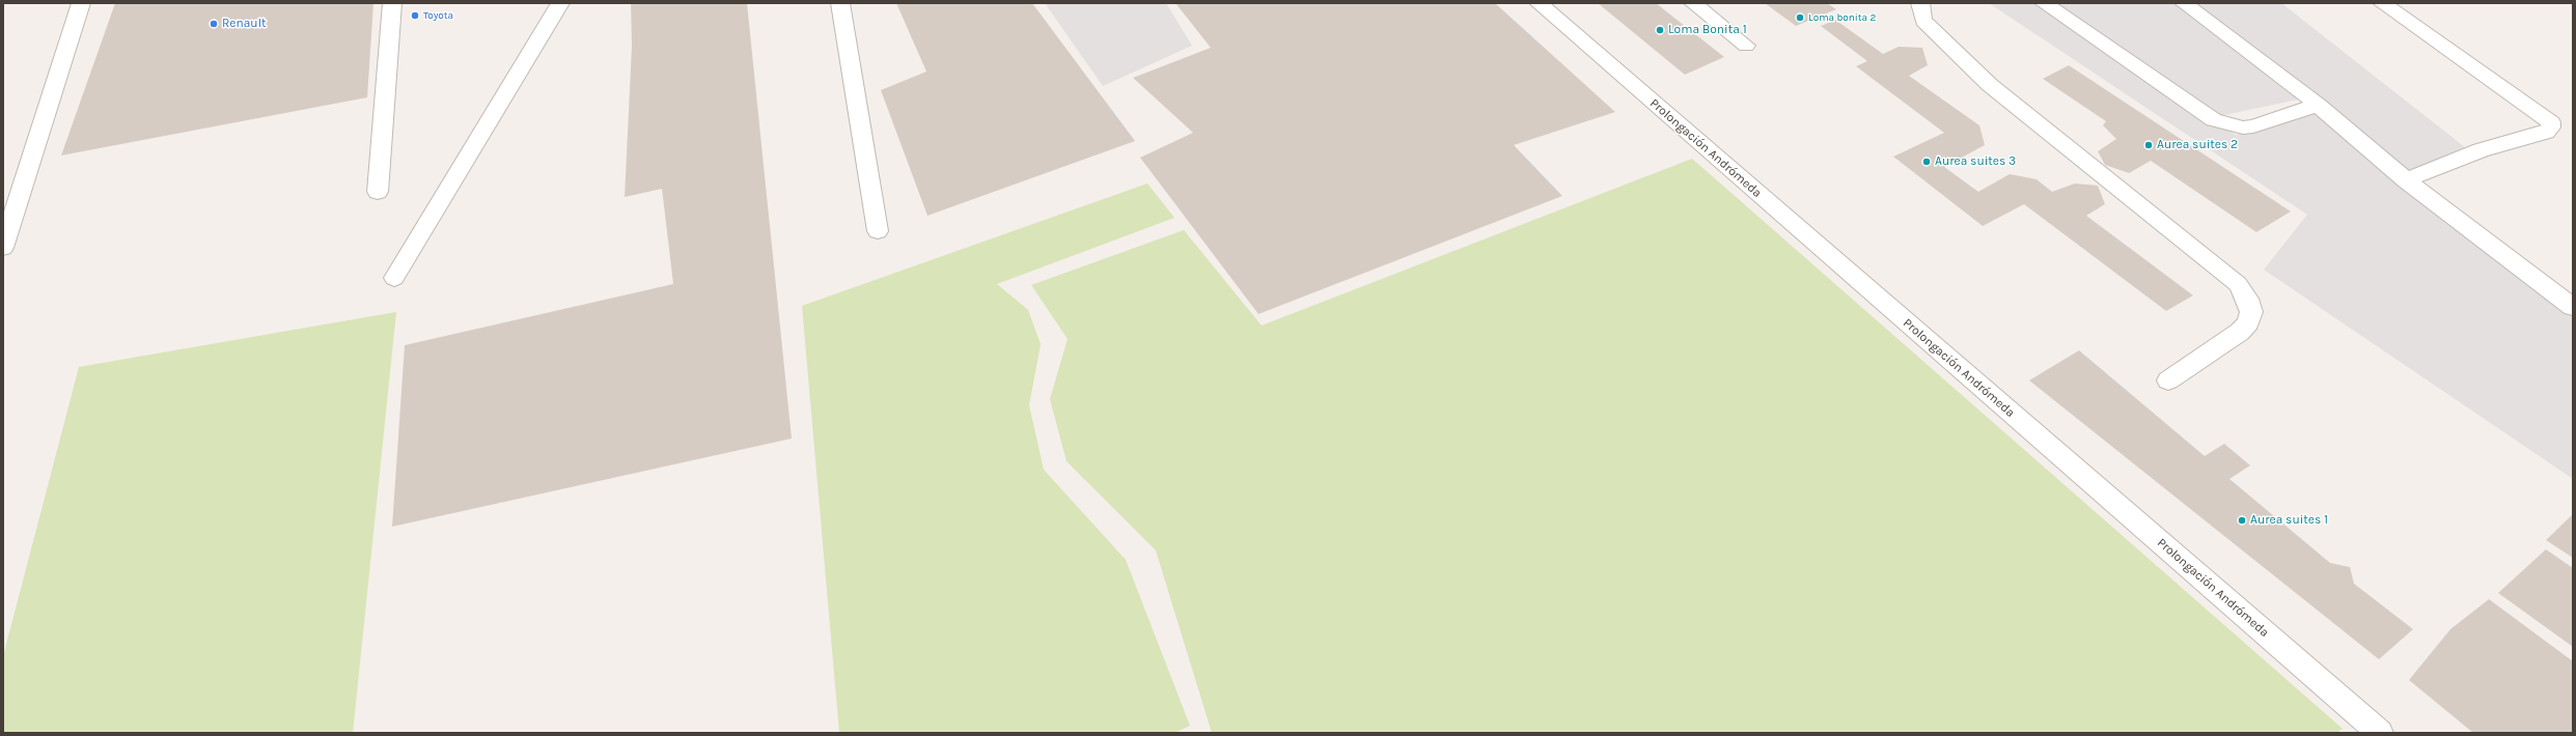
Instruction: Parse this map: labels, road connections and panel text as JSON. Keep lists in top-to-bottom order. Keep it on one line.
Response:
{"streets":{"street":["Prolongación Andrómeda"]},"places":["Toyota","Loma bonita 2","Renault","Loma Bonita 1","Aurea suites 2","Aurea suites 3","Aurea suites 1"]}
